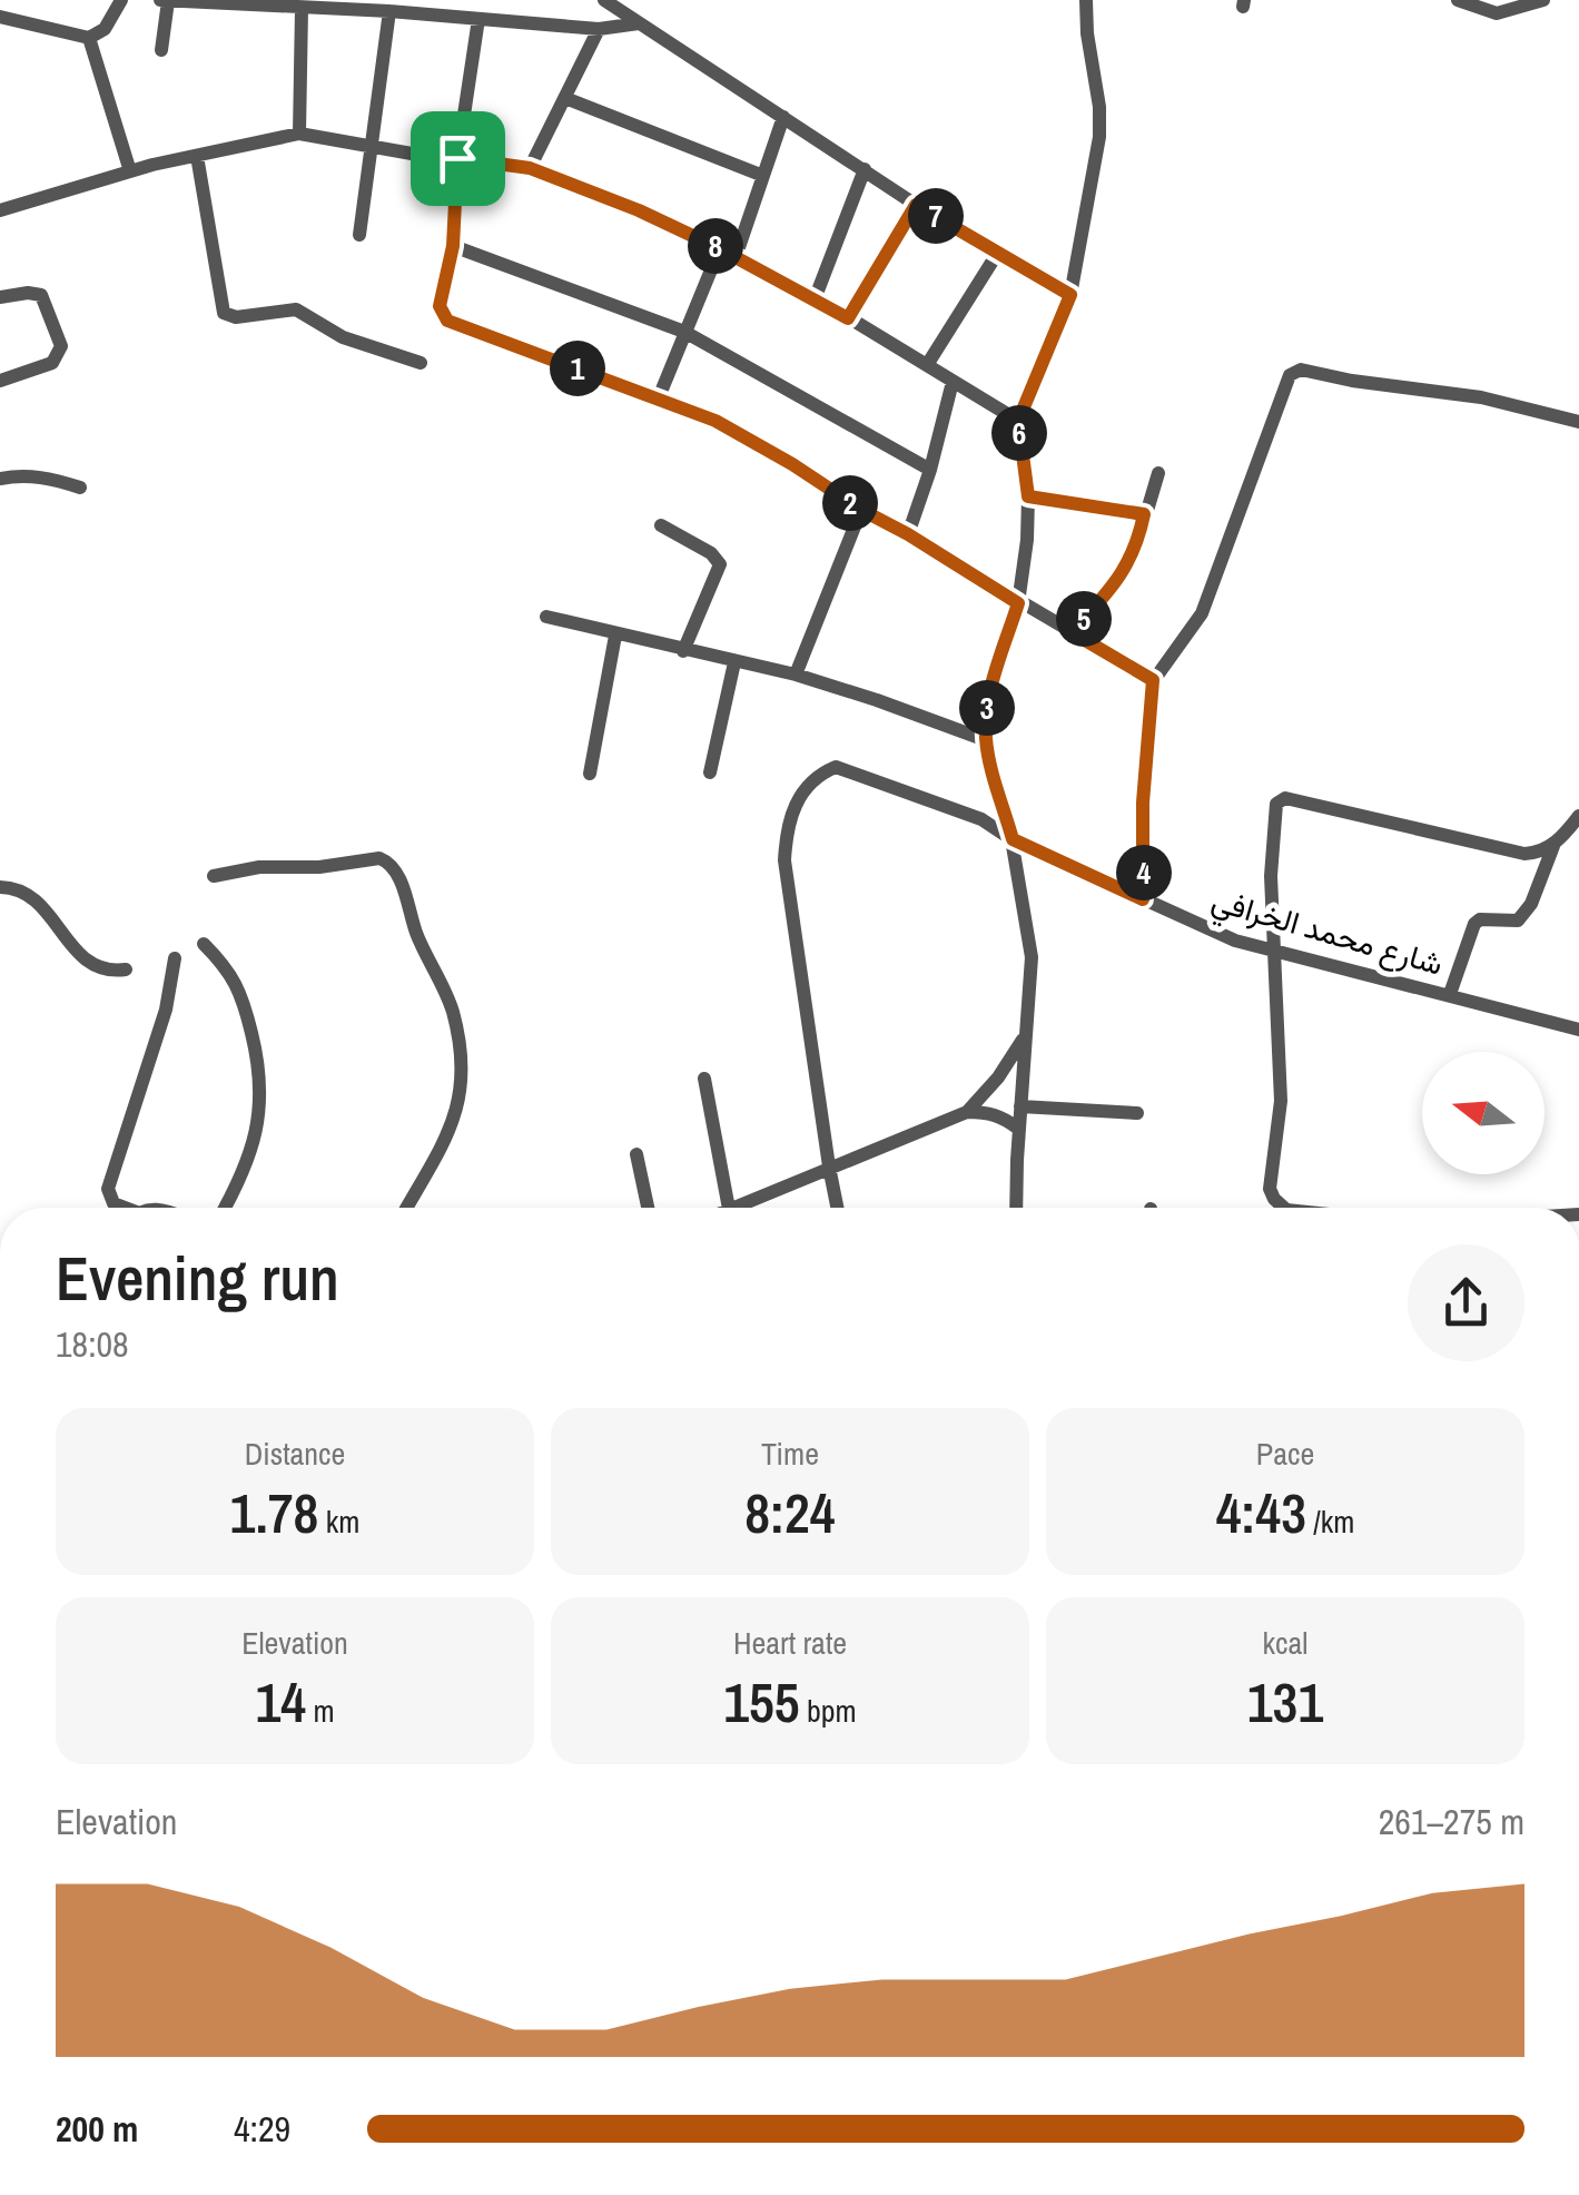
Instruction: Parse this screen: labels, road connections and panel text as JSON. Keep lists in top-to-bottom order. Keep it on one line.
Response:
{"streets":{"street":["شارع محمد الخرافي"]},"north":"left","page":{"pins":["7","8","1","6","2","5","3","4"],"heading":["Evening run","18:08"],"stats":[["Distance","1.78 km"],["Time","8:24"],["Pace","4:43 /km"],["Elevation","14 m"],["Heart rate","155 bpm"],["kcal","131"]],"chart":["Elevation","261–275 m"],"list":[{"name":"200 m","note":"4:29"}]}}
